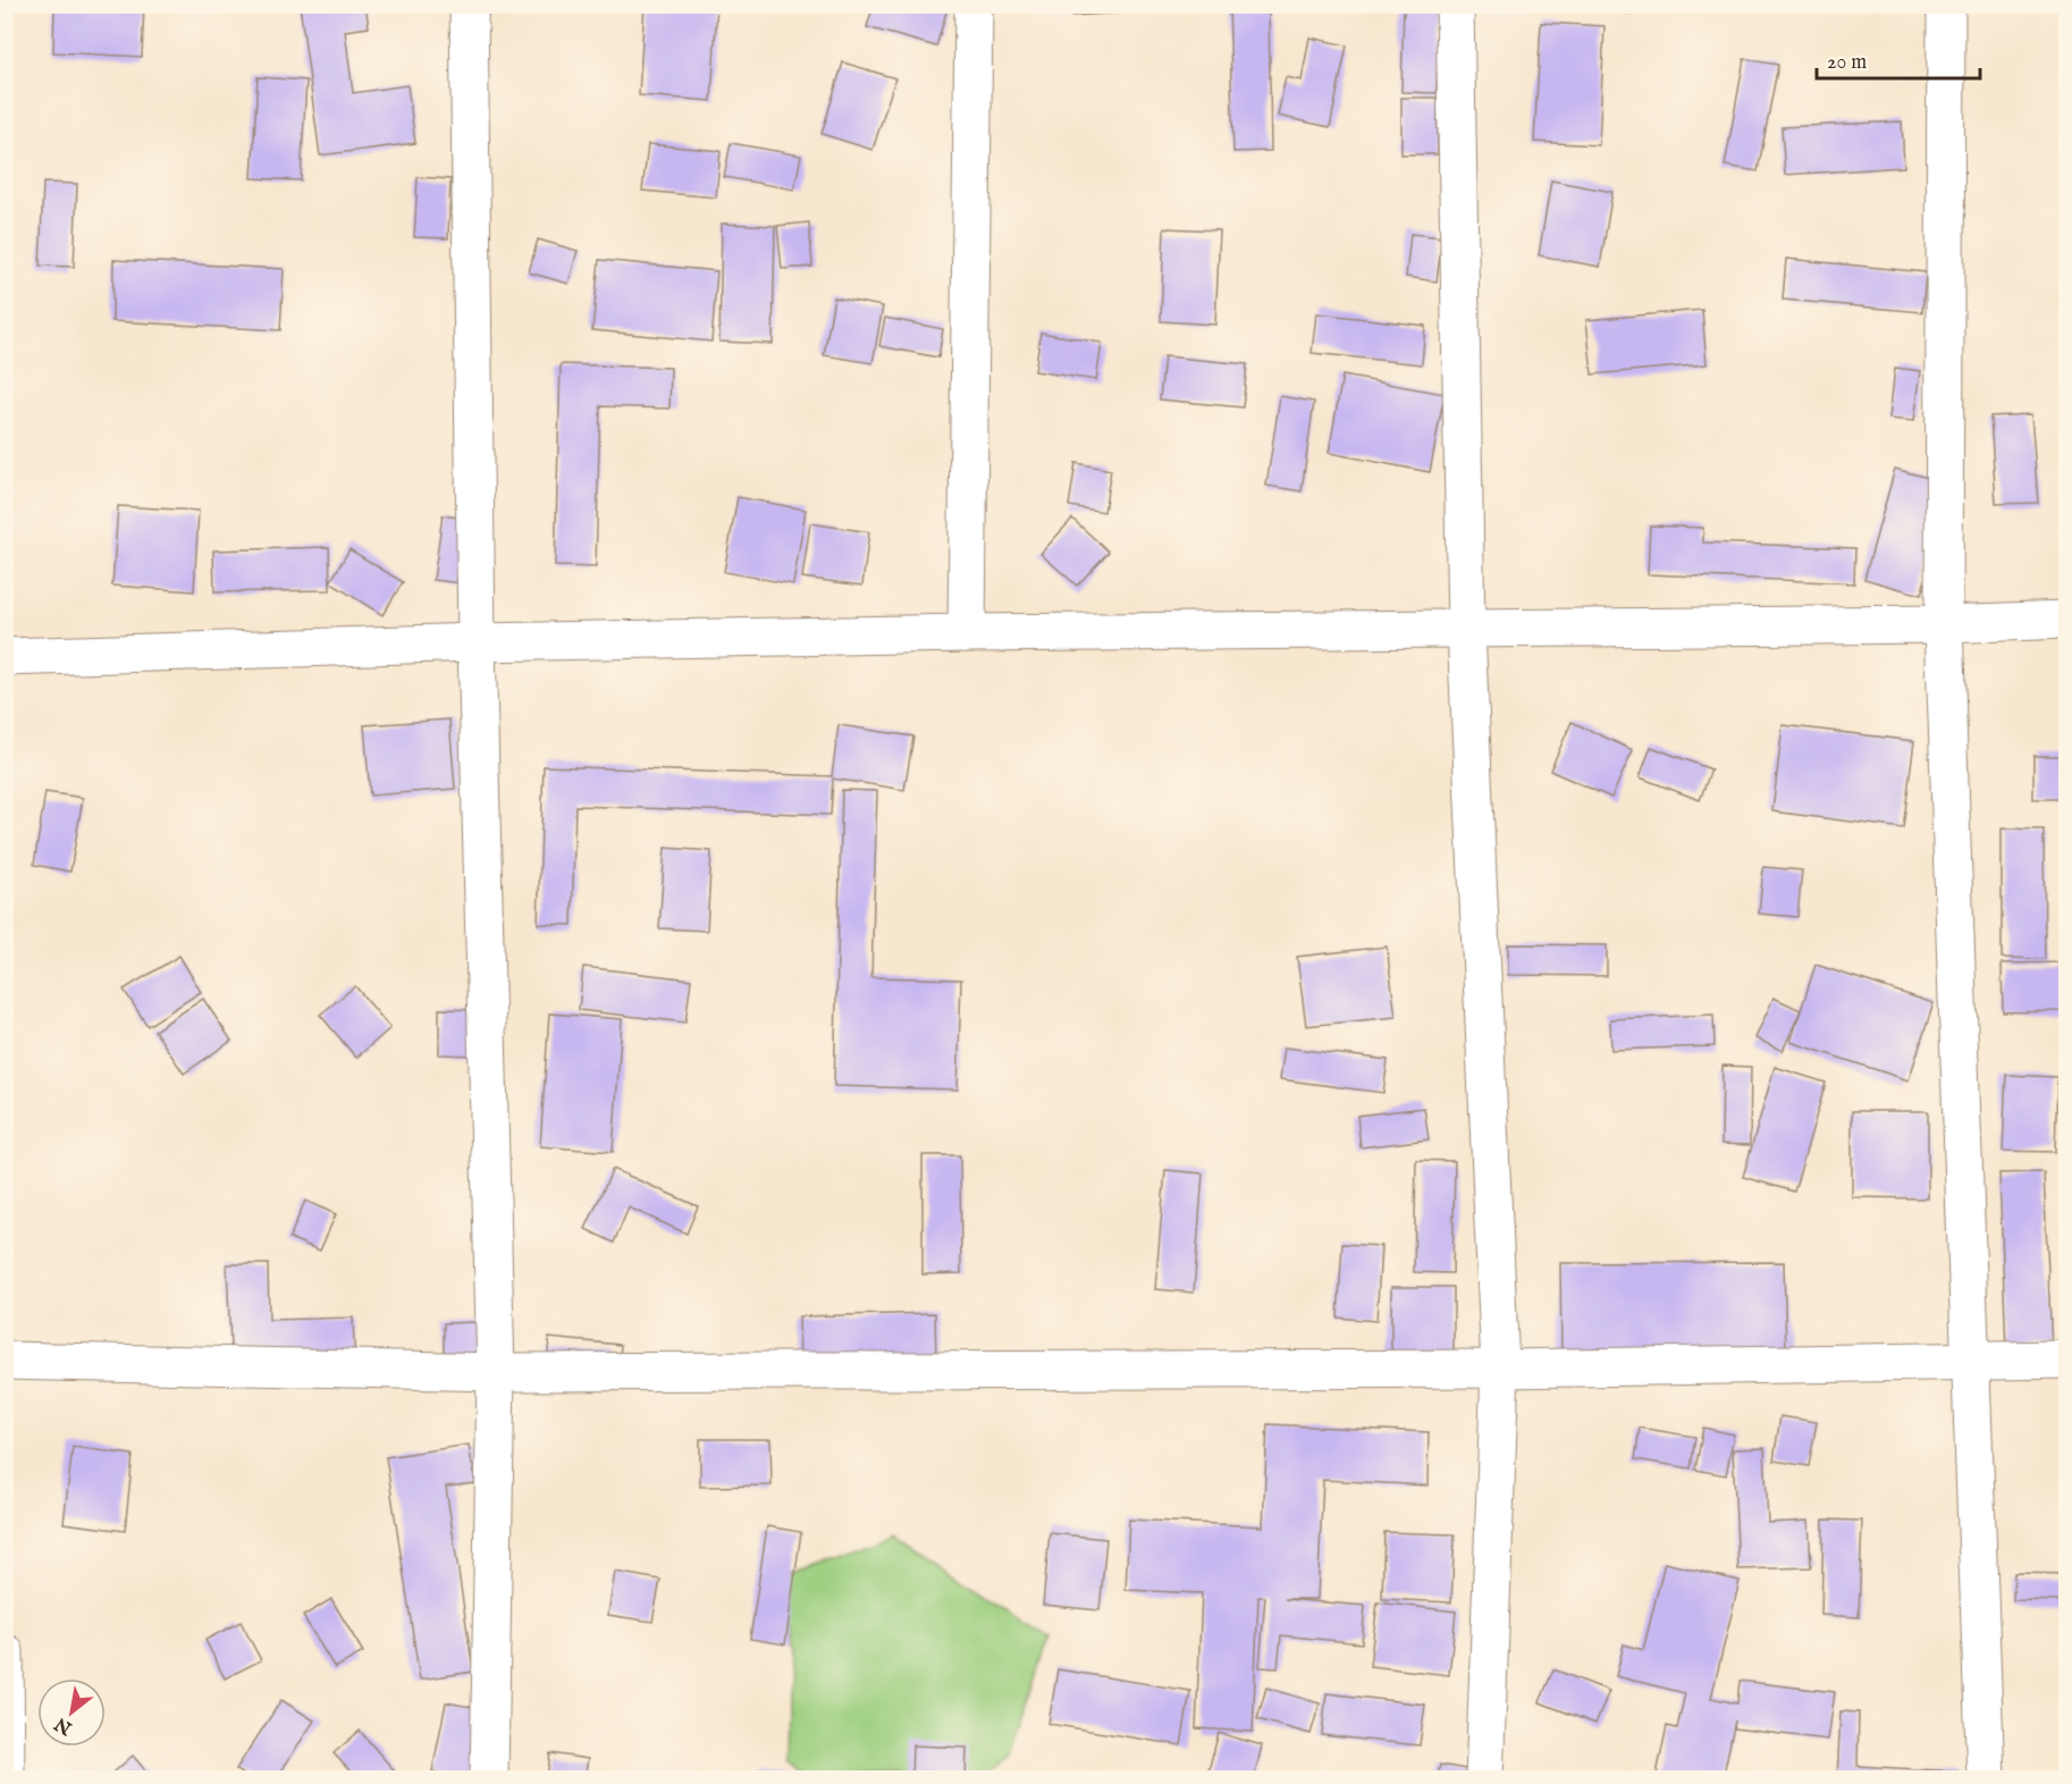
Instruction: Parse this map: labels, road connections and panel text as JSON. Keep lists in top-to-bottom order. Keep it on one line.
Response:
{"scale_bar":"20 m","north":"bottom left"}
